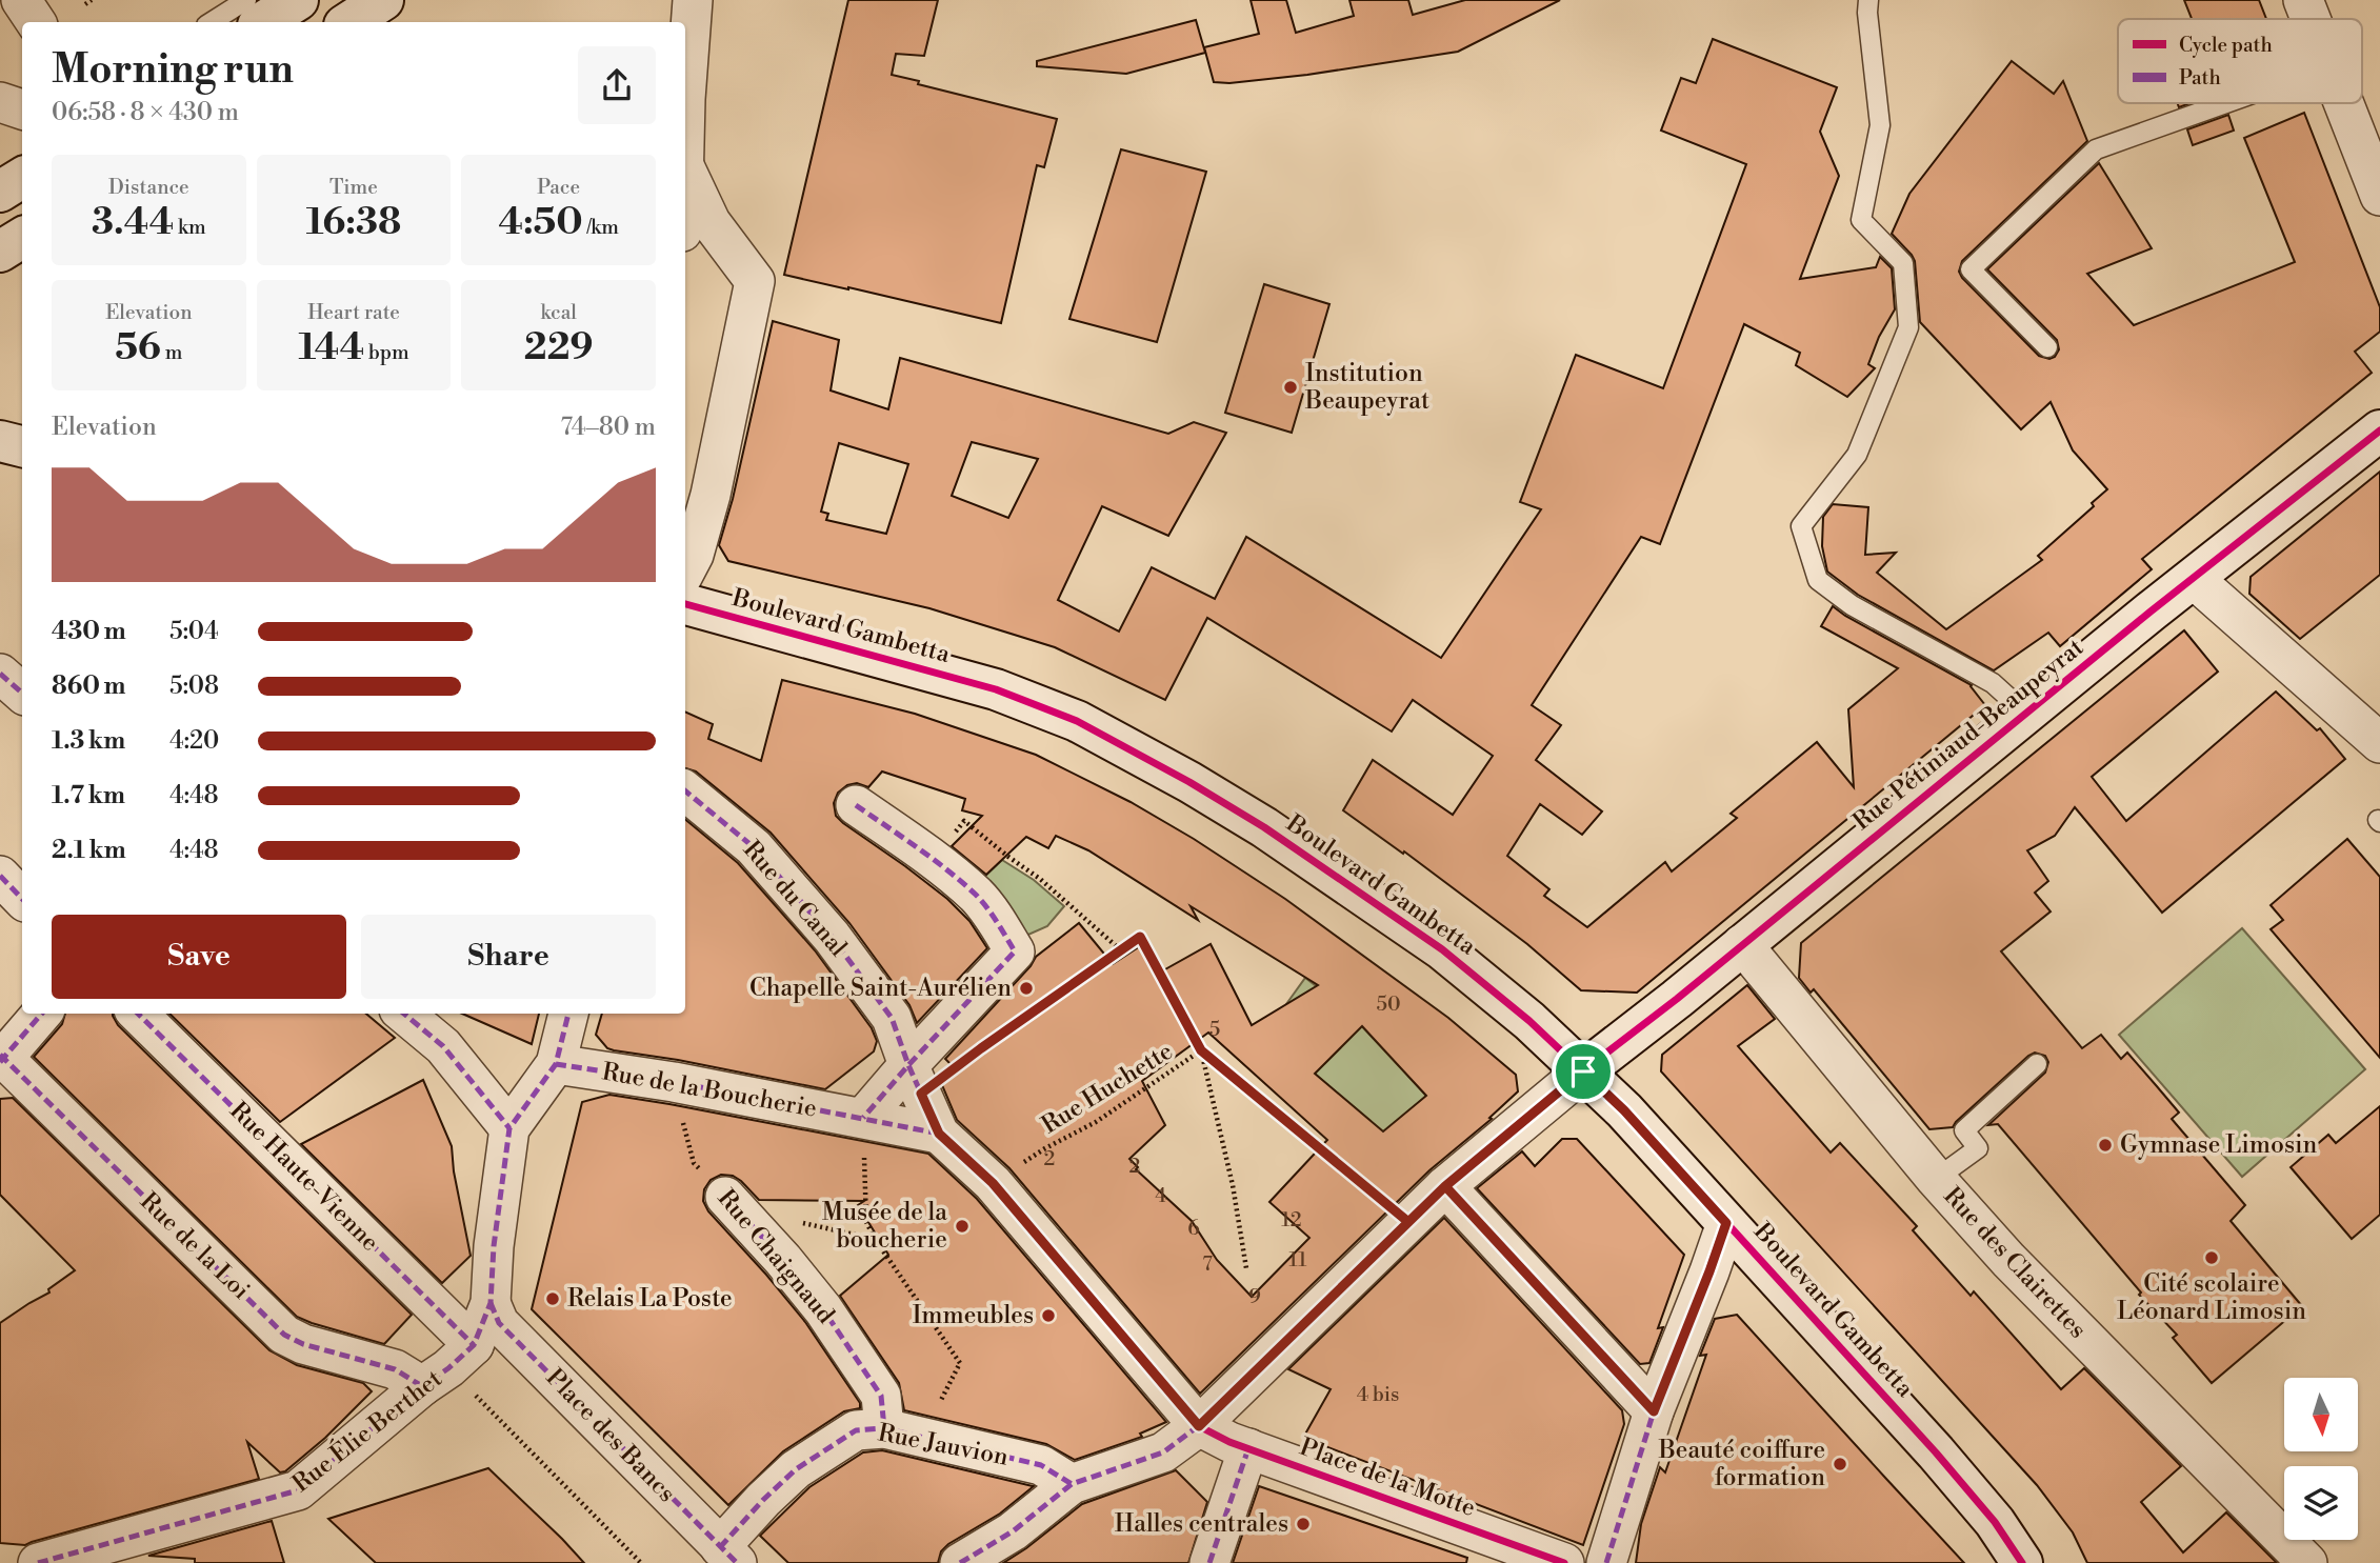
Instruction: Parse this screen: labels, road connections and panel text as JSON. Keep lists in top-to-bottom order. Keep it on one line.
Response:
{"streets":{"main road":["Boulevard Gambetta","Rue Pétiniaud-Beaupeyrat"],"street":["Rue du Canal","Rue de la Boucherie","Rue Haute-Vienne","Rue de la Loi","Rue Chaignaud","Rue des Clairettes","Rue Élie Berthet","Place des Bancs","Rue Jauvion","Place de la Motte"],"path":["Rue Huchette"]},"crossings":[["Boulevard Gambetta","Rue Pétiniaud-Beaupeyrat"],["Rue Pétiniaud-Beaupeyrat","Rue des Clairettes"],["Rue du Canal","Rue de la Boucherie"],["Rue de la Boucherie","Rue Chaignaud"],["Rue Haute-Vienne","Rue de la Loi"],["Rue Haute-Vienne","Rue Élie Berthet"],["Rue de la Loi","Rue Élie Berthet"],["Rue Chaignaud","Rue Jauvion"],["Rue Élie Berthet","Place des Bancs"],["Place des Bancs","Rue Jauvion"]],"places":["Institution Beaupeyrat","Chapelle Saint-Aurélien","Gymnase Limosin","Musée de la boucherie","Cité scolaire Léonard Limosin","Relais La Poste","Immeubles","Beauté coiffure formation","Halles centrales"],"house_numbers":["50","5","2","2","4","12","6","11","7","9","4 bis"],"legend":["Cycle path","Path"],"north":"bottom","page":{"heading":["Morning run","06:58 · 8 × 430 m"],"stats":[["Distance","3.44 km"],["Time","16:38"],["Pace","4:50 /km"],["Elevation","56 m"],["Heart rate","144 bpm"],["kcal","229"]],"chart":["Elevation","74–80 m"],"list":[{"name":"430 m","note":"5:04"},{"name":"860 m","note":"5:08"},{"name":"1.3 km","note":"4:20"},{"name":"1.7 km","note":"4:48"},{"name":"2.1 km","note":"4:48"}],"buttons":["Save","Share"]}}
